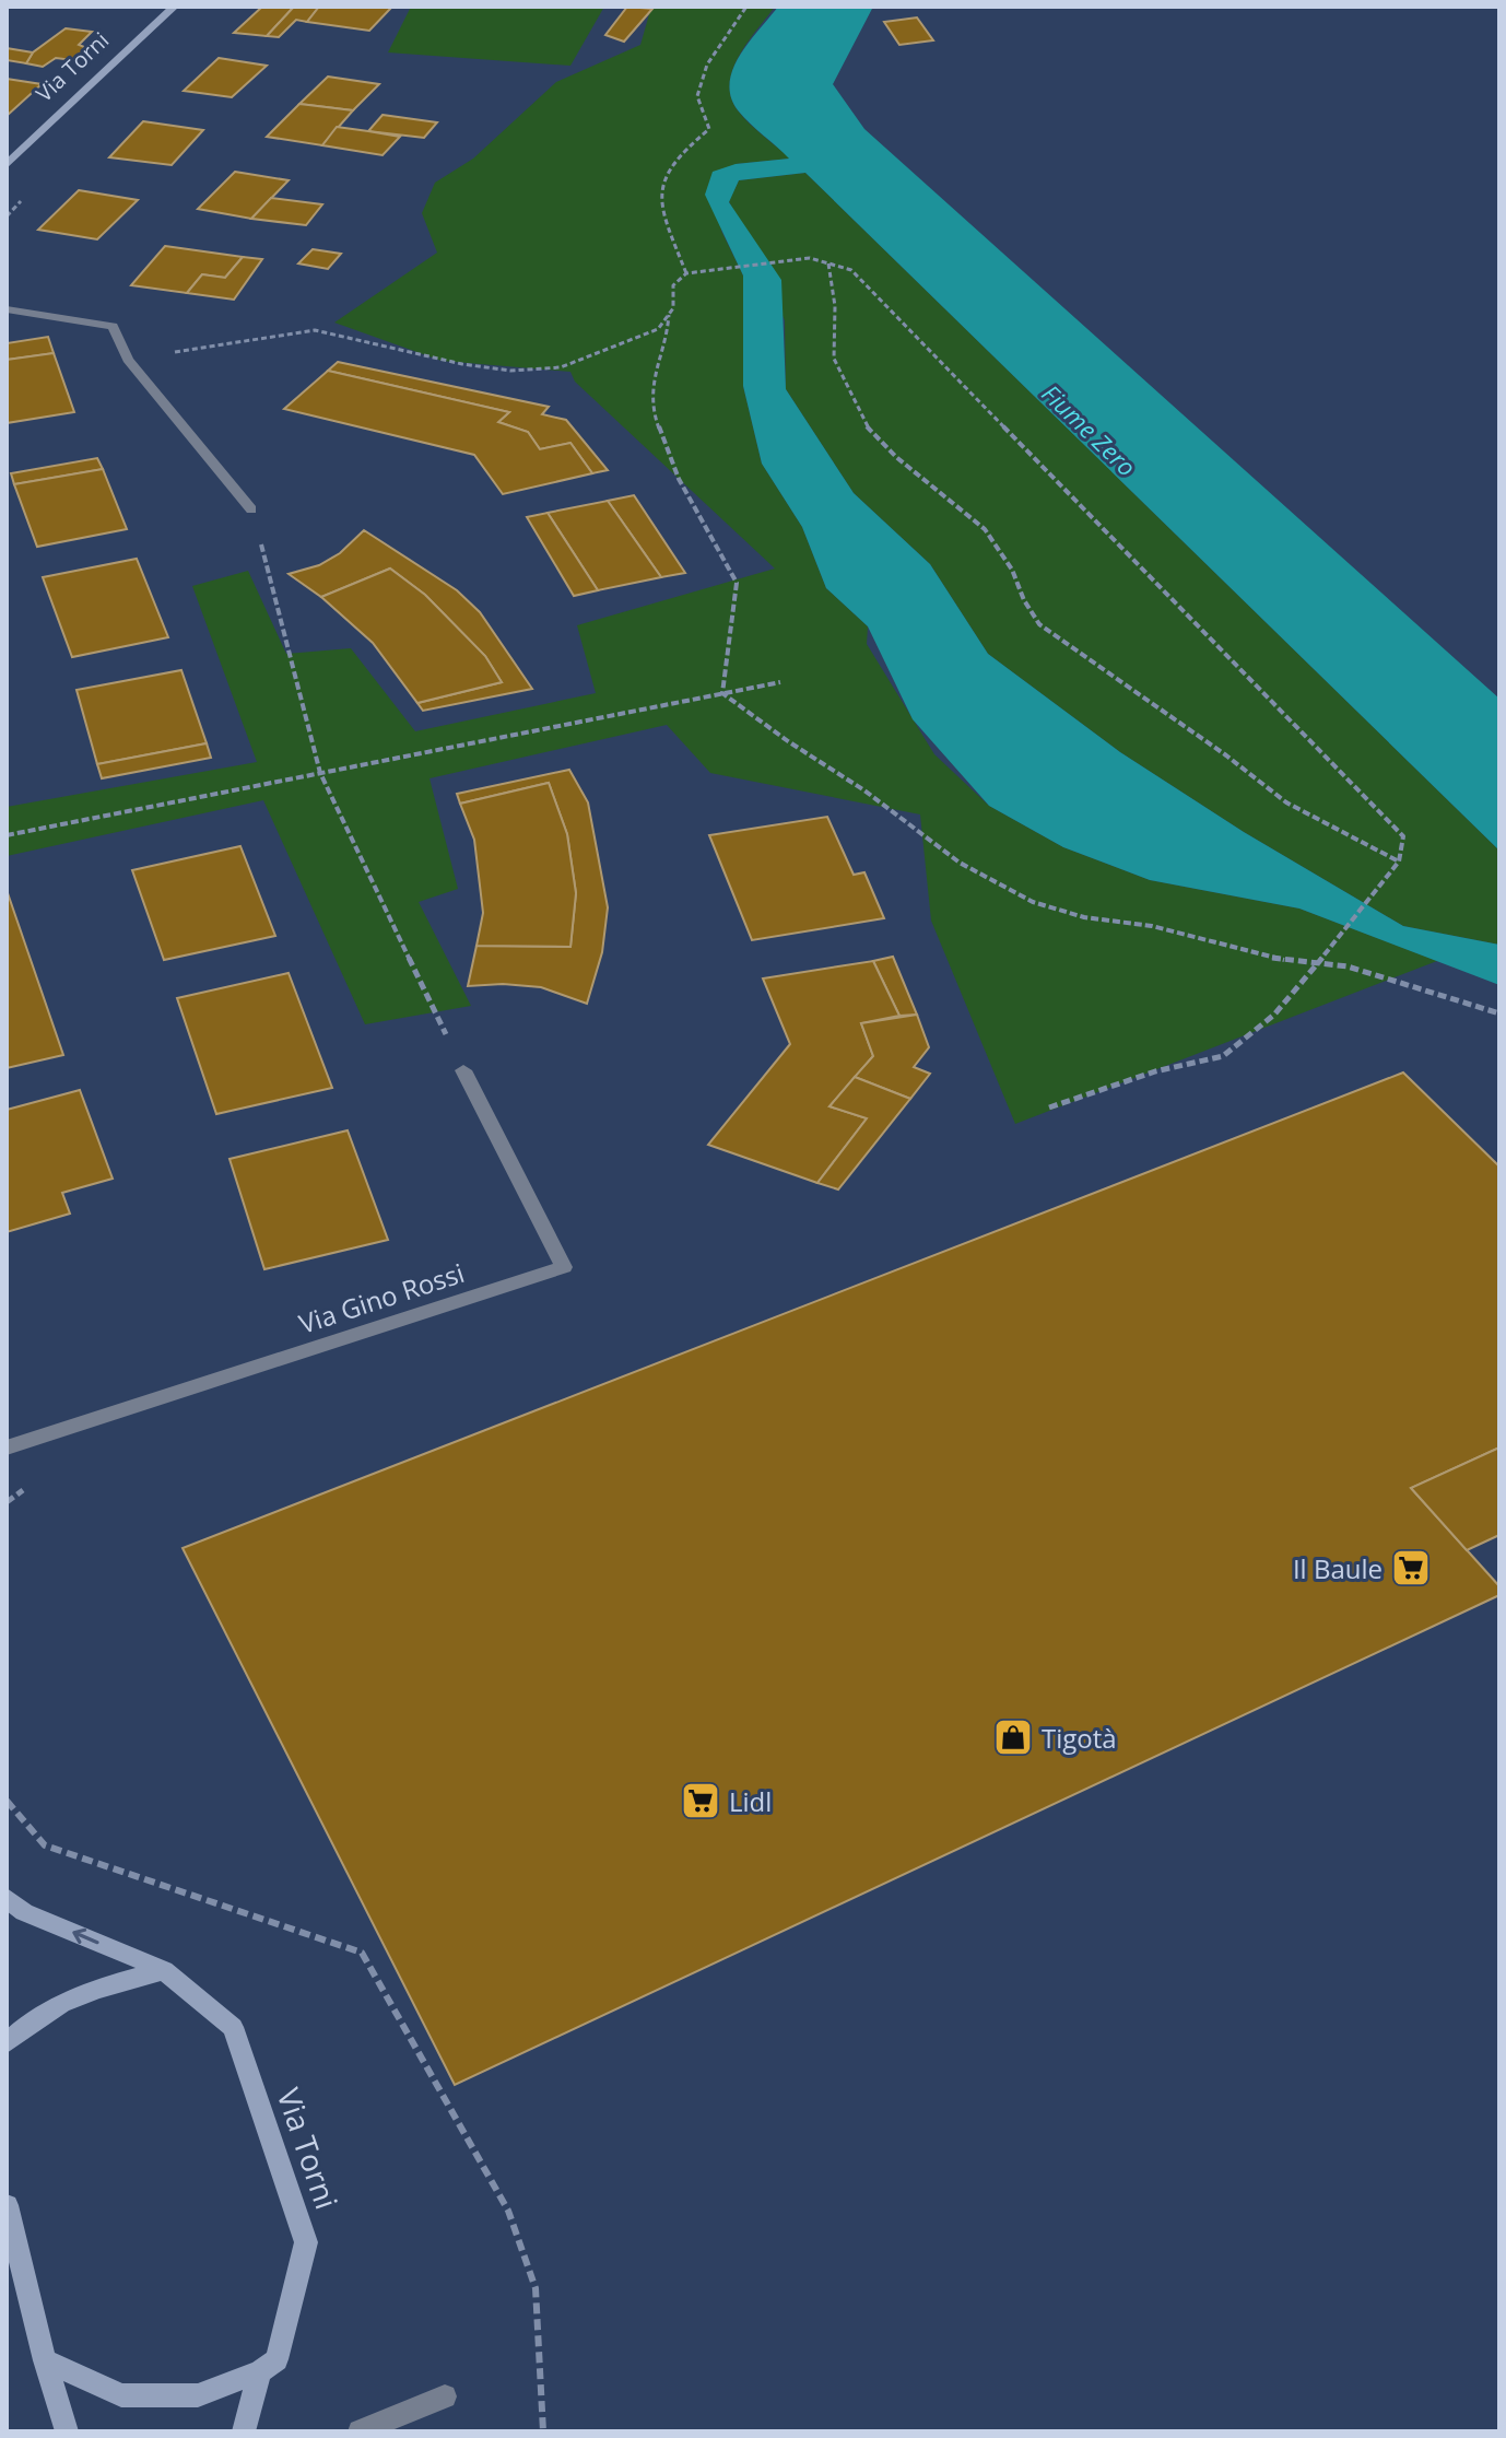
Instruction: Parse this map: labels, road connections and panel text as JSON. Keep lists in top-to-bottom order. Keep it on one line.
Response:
{"streets":{"main road":["Via Torni"],"street":["Via Gino Rossi"]},"water":["Fiume Zero"],"places":{"supermarket":["Il Baule","Lidl"],"shop":["Tigotà"]}}
